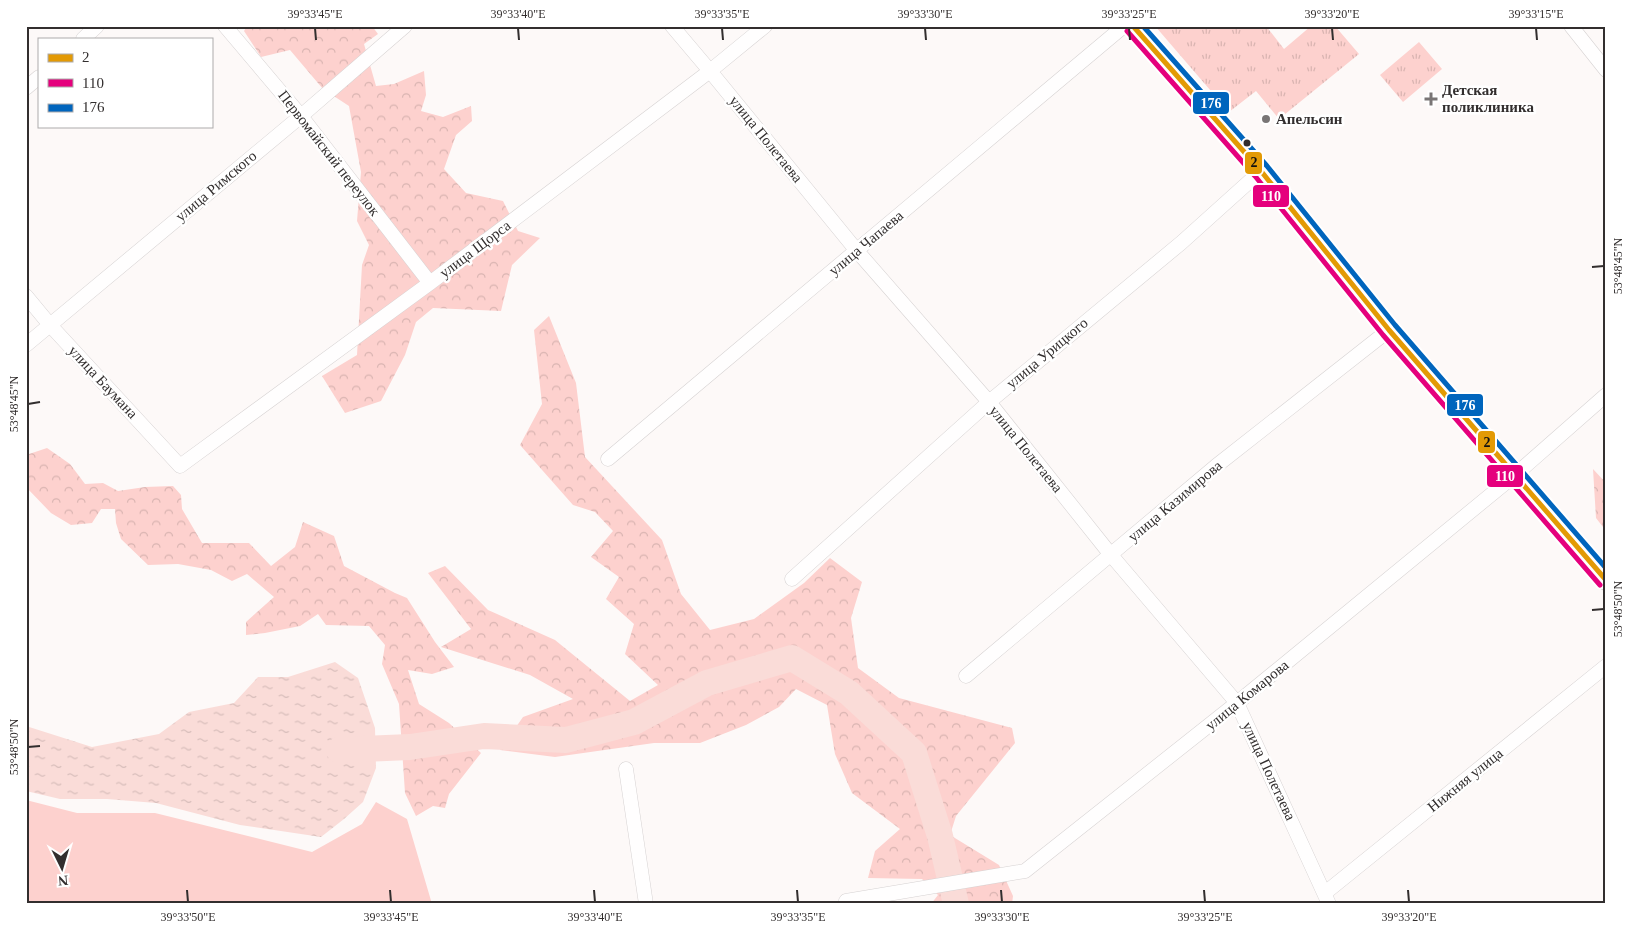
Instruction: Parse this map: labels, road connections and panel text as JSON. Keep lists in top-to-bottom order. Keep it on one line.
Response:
{"streets":{"street":["улица Полетаева","Первомайский переулок","улица Римского","улица Чапаева","улица Щорса","улица Урицкого","улица Баумана","улица Казимирова","улица Комарова","Нижняя улица"]},"crossings":[["улица Полетаева","улица Чапаева"],["улица Полетаева","улица Щорса"],["улица Полетаева","улица Урицкого"],["улица Полетаева","улица Казимирова"],["улица Полетаева","улица Комарова"],["улица Полетаева","Нижняя улица"],["Первомайский переулок","улица Римского"],["Первомайский переулок","улица Щорса"],["улица Римского","улица Баумана"],["улица Щорса","улица Баумана"]],"places":{"health":["Детская поликлиника"],"other":["Апельсин"]},"lines":["transit line 2","transit line 176","transit line 110"],"legend":["2","110","176"],"north":"bottom","coordinates":["39°33'45\"E","39°33'40\"E","39°33'35\"E","39°33'30\"E","39°33'25\"E","39°33'20\"E","39°33'15\"E","53°48'45\"N","53°48'50\"N","39°33'50\"E"]}
